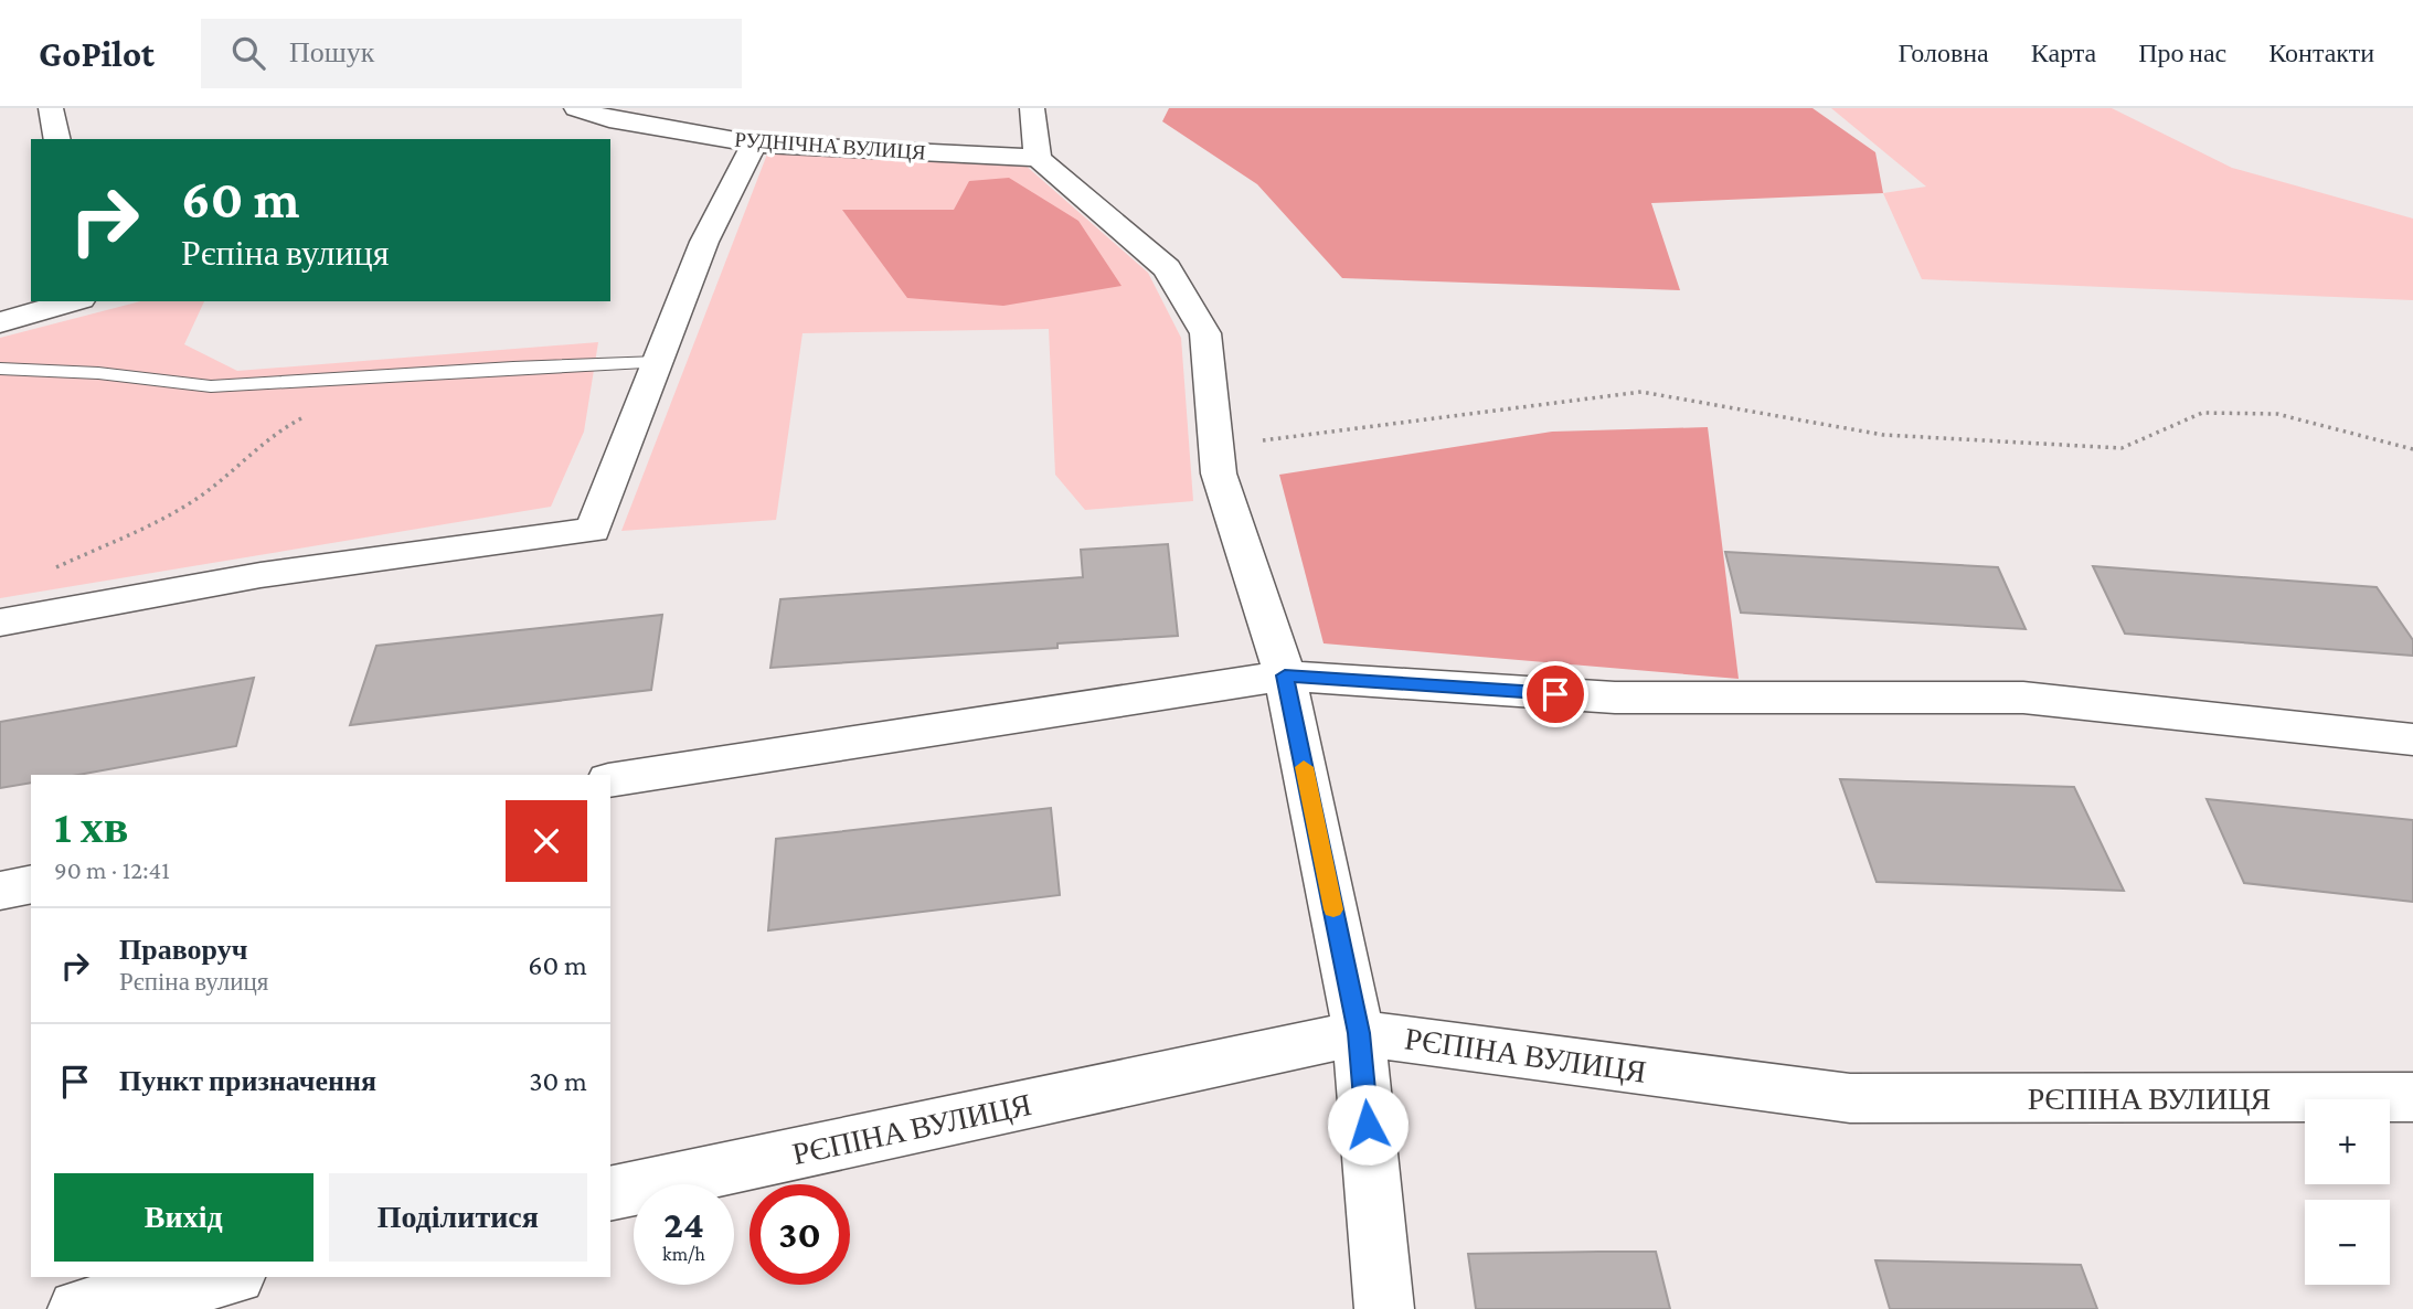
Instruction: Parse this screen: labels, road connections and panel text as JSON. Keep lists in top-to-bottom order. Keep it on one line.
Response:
{"streets":{"street":["РУДНІЧНА ВУЛИЦЯ","РЄПІНА ВУЛИЦЯ"]},"page":{"header":"GoPilot","search":"Пошук","nav":["Головна","Карта","Про нас","Контакти"],"turn":["60 m","Рєпіна вулиця"],"heading":["1 хв","90 m · 12:41"],"list":[{"name":"Праворуч","note":"Рєпіна вулиця","value":"60 m"},{"name":"Пункт призначення","value":"30 m"}],"map_buttons":["+","−"],"buttons":["Вихід","Поділитися"],"speed":"24 km/h","limit":"30"}}
